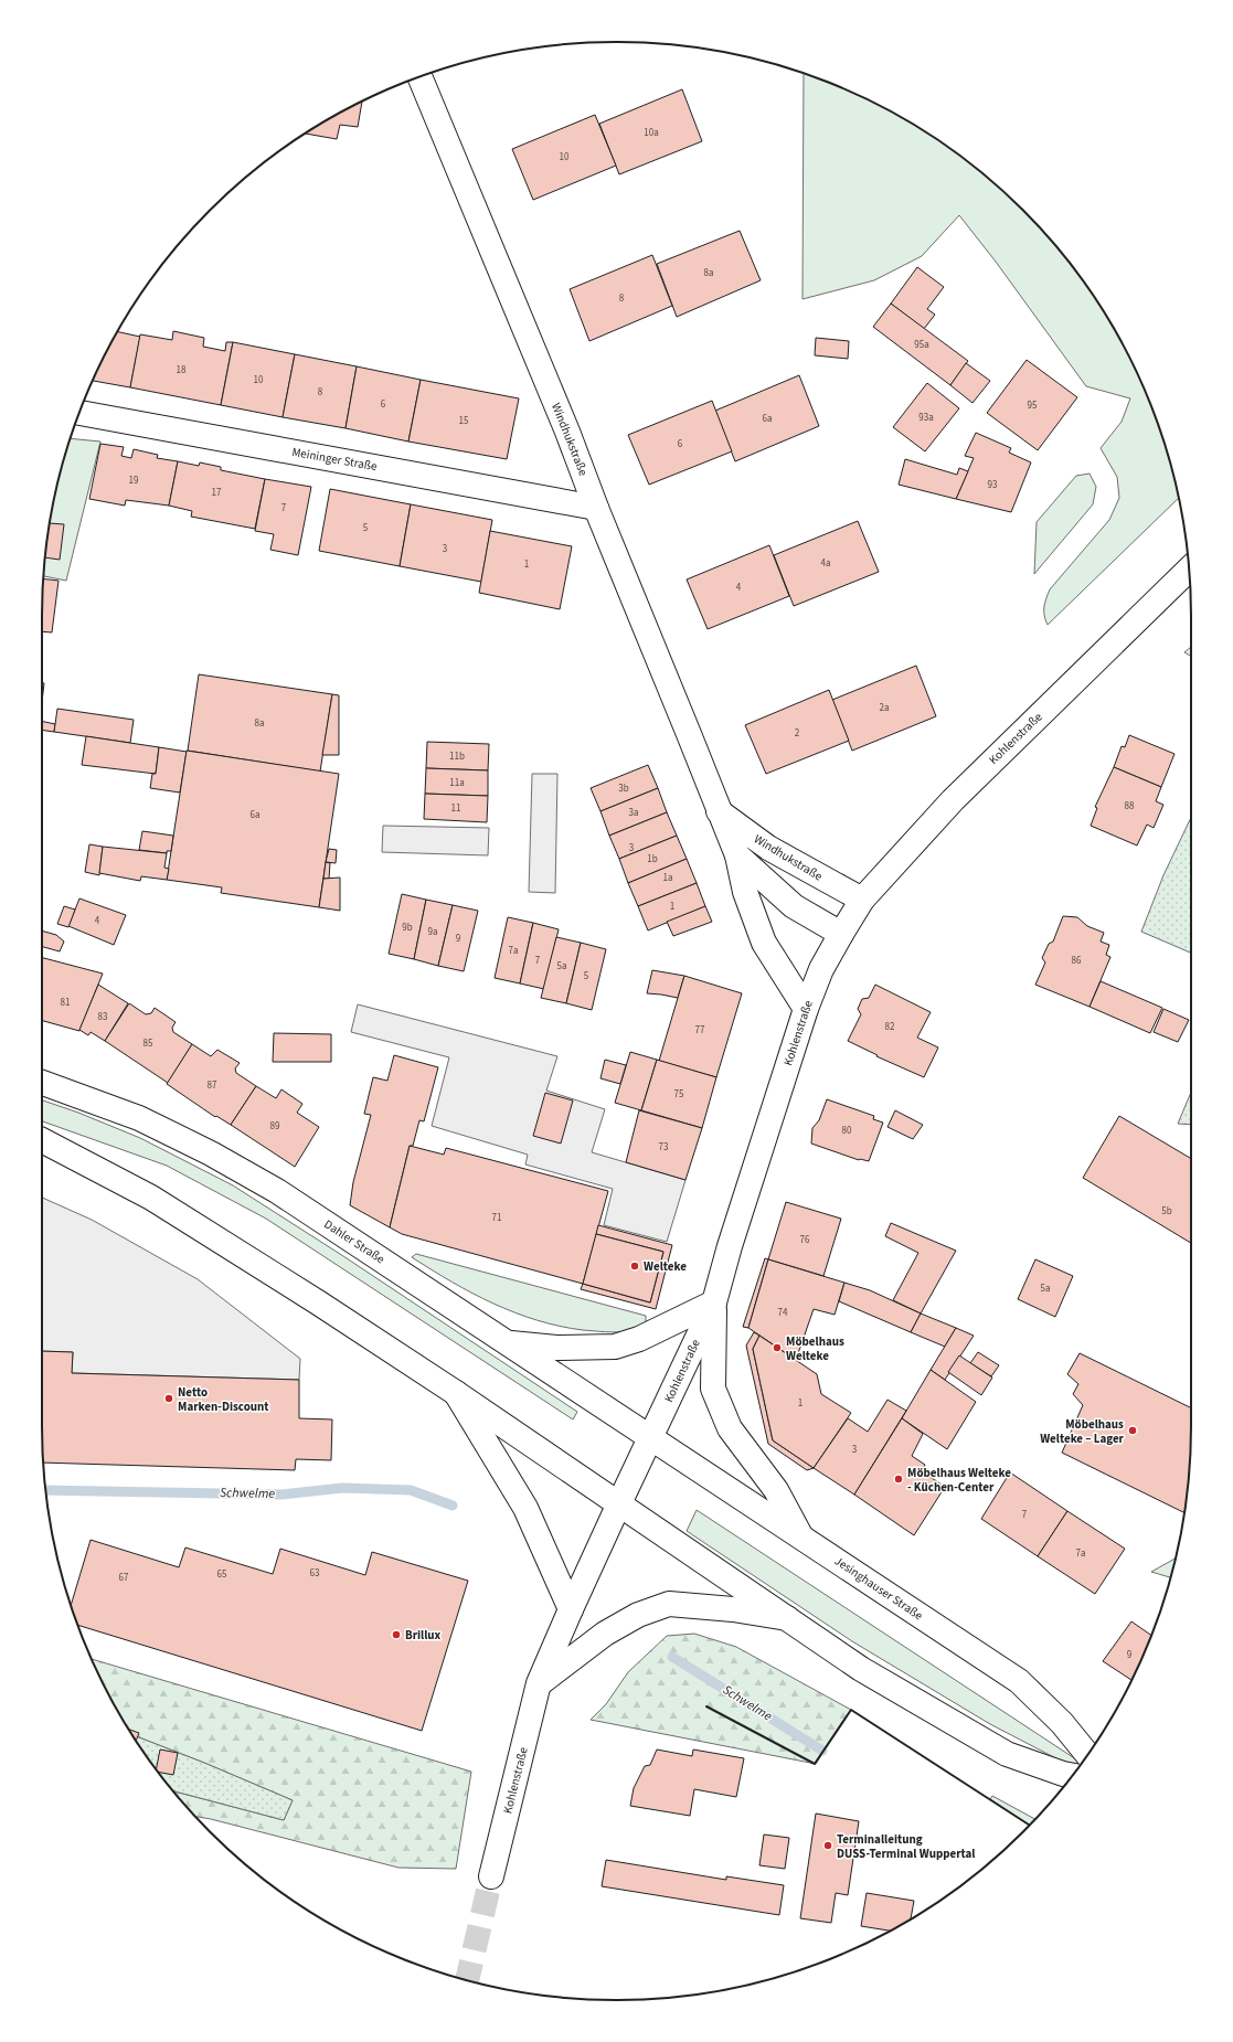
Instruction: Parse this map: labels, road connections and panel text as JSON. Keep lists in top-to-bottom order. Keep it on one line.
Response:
{"streets":{"main road":["Windhukstraße","Meininger Straße","Kohlenstraße","Dahler Straße","Jesinghauser Straße"]},"crossings":[["Windhukstraße","Meininger Straße"],["Windhukstraße","Kohlenstraße"],["Kohlenstraße","Dahler Straße"],["Kohlenstraße","Jesinghauser Straße"],["Dahler Straße","Jesinghauser Straße"]],"water":["Schwelme"],"places":["Welteke","Möbelhaus Welteke","Netto Marken-Discount","Möbelhaus Welteke – Lager","Möbelhaus Welteke - Küchen-Center","Brillux","Terminalleitung DUSS-Terminal Wuppertal"],"house_numbers":["10a","10","8a","8","95a","18","10","8","6","95","93a","6a","15","6","19","93","17","7","5","3","4a","1","4","2a","8a","2","11b","11a","3b","88","11","3a","6a","3","1b","1a","1","4","9b","9a","9","7a","7","86","5a","5","81","83","82","77","85","87","75","89","80","73","5b","71","76","5a","74","1","3","7","7a","63","65","67","9"]}
